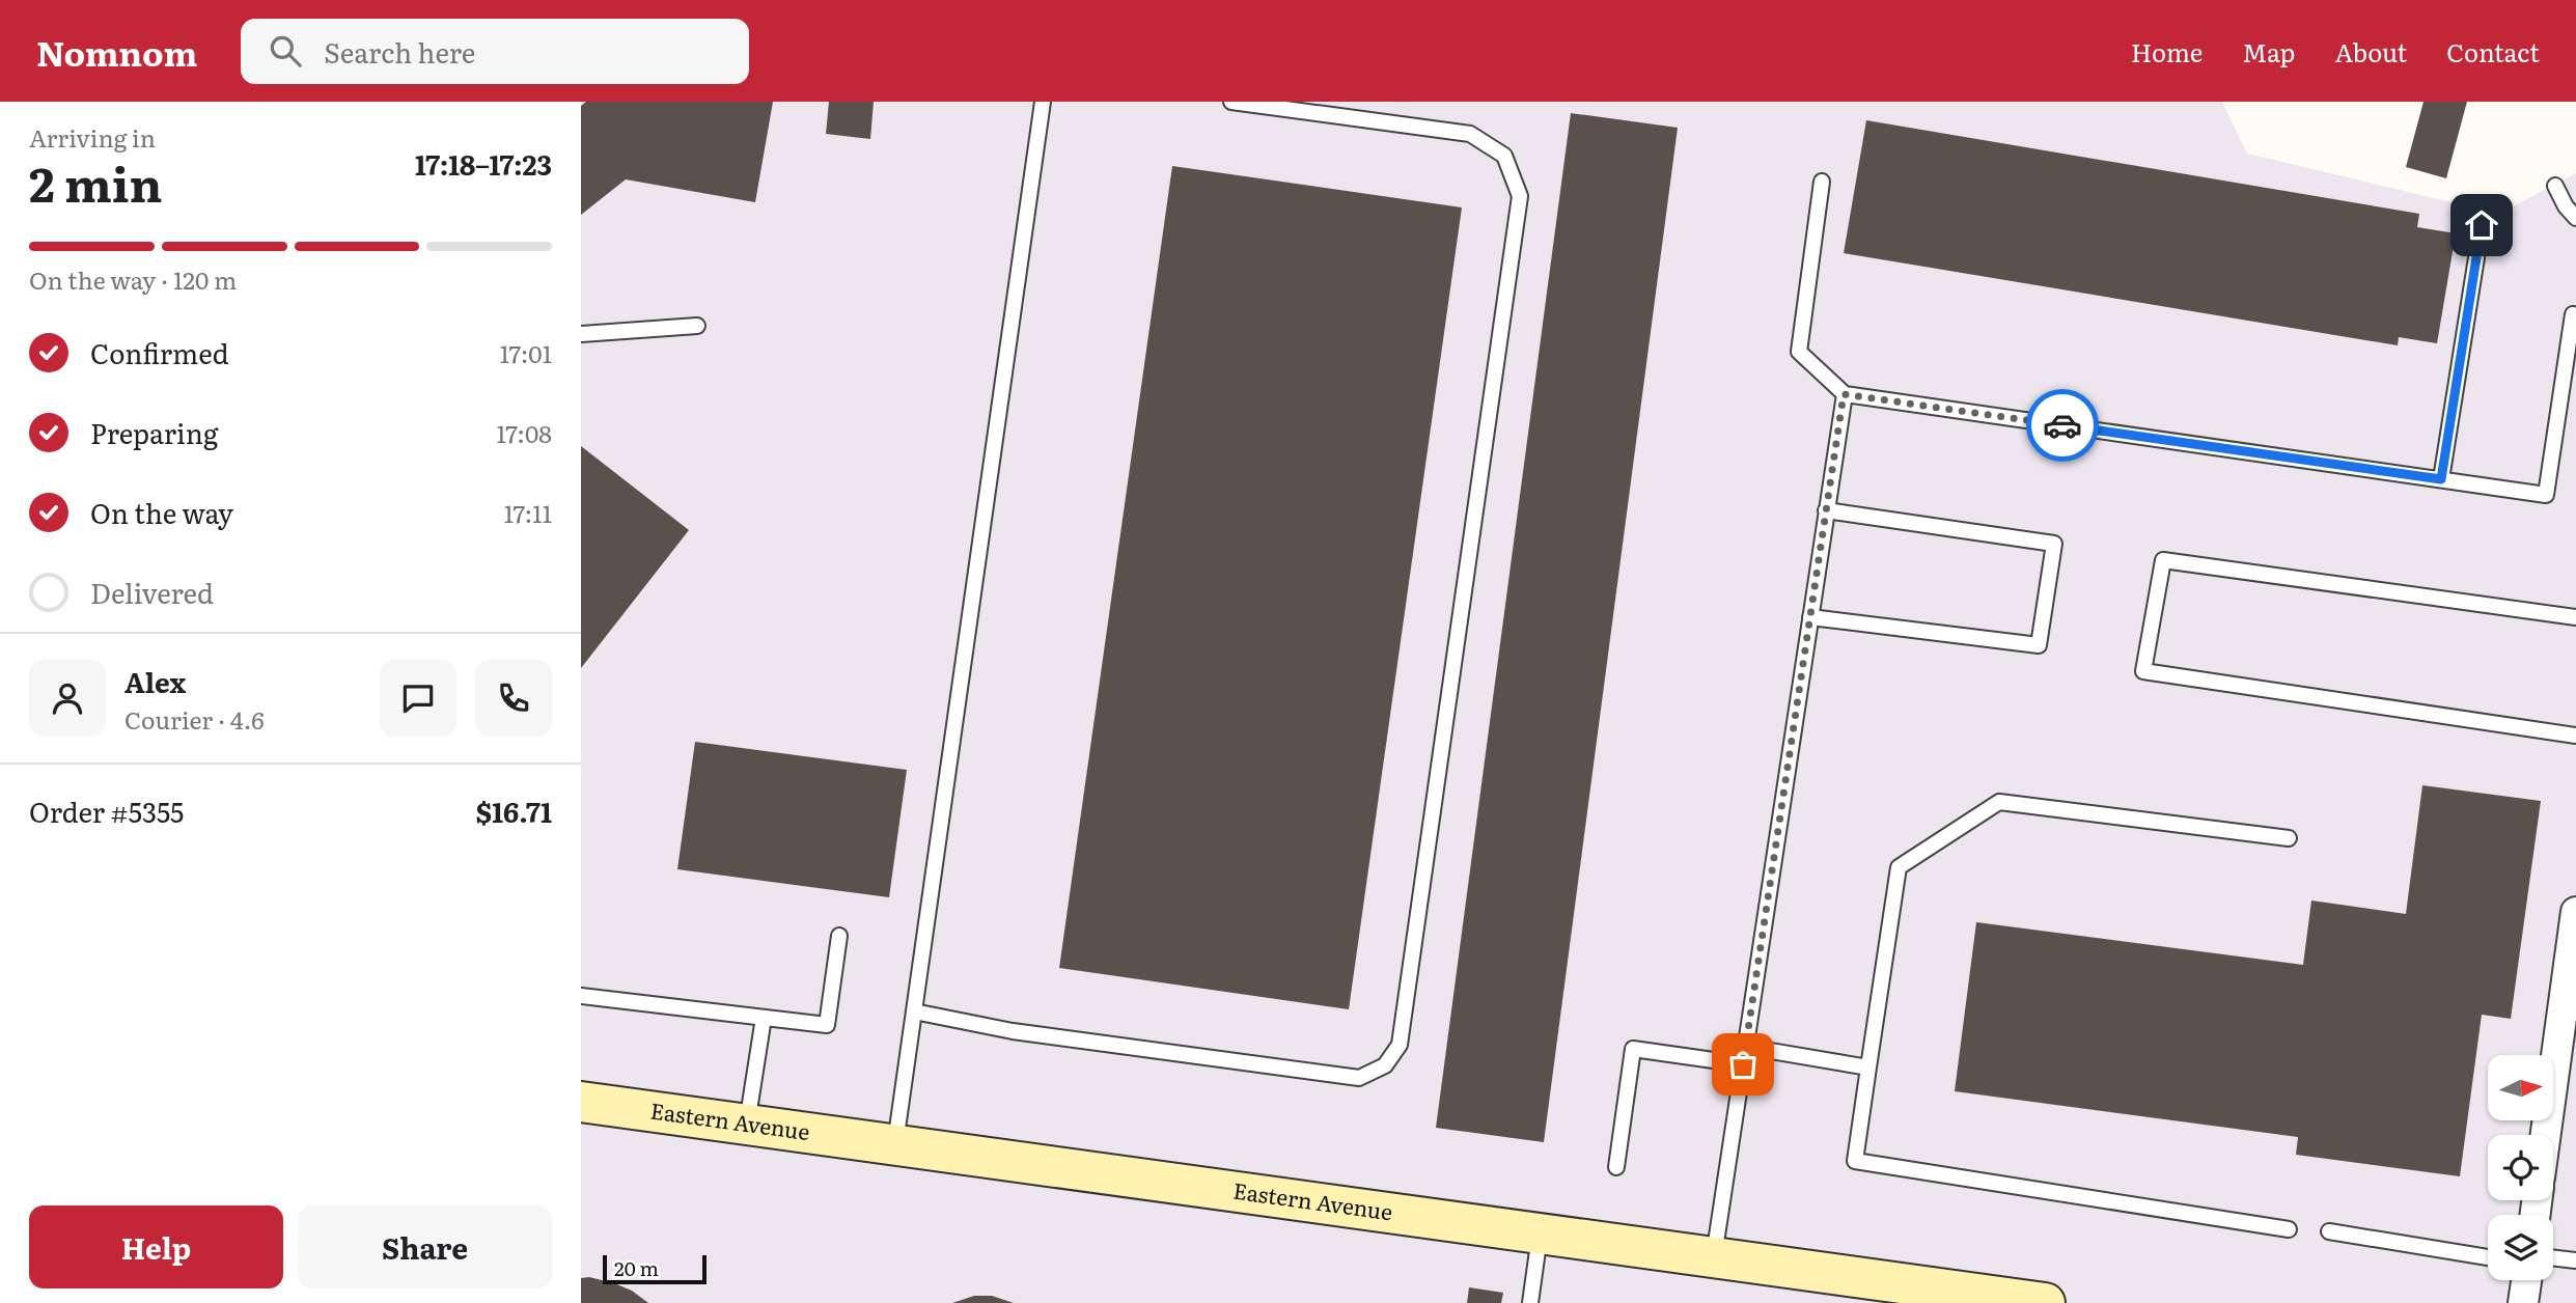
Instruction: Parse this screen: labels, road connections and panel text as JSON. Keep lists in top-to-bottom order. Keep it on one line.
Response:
{"streets":{"main road":["Eastern Avenue"]},"scale_bar":"20 m","north":"right","page":{"header":"Nomnom","search":"Search here","nav":["Home","Map","About","Contact"],"heading":["2 min","Arriving in","17:18–17:23"],"panel":["Alex","Courier · 4.6","Order #5355","$16.71"],"bar":"On the way · 120 m","list":[["Confirmed","17:01"],["Preparing","17:08"],["On the way","17:11"],"Delivered"],"buttons":["Help","Share"],"scale":"20 m"}}
